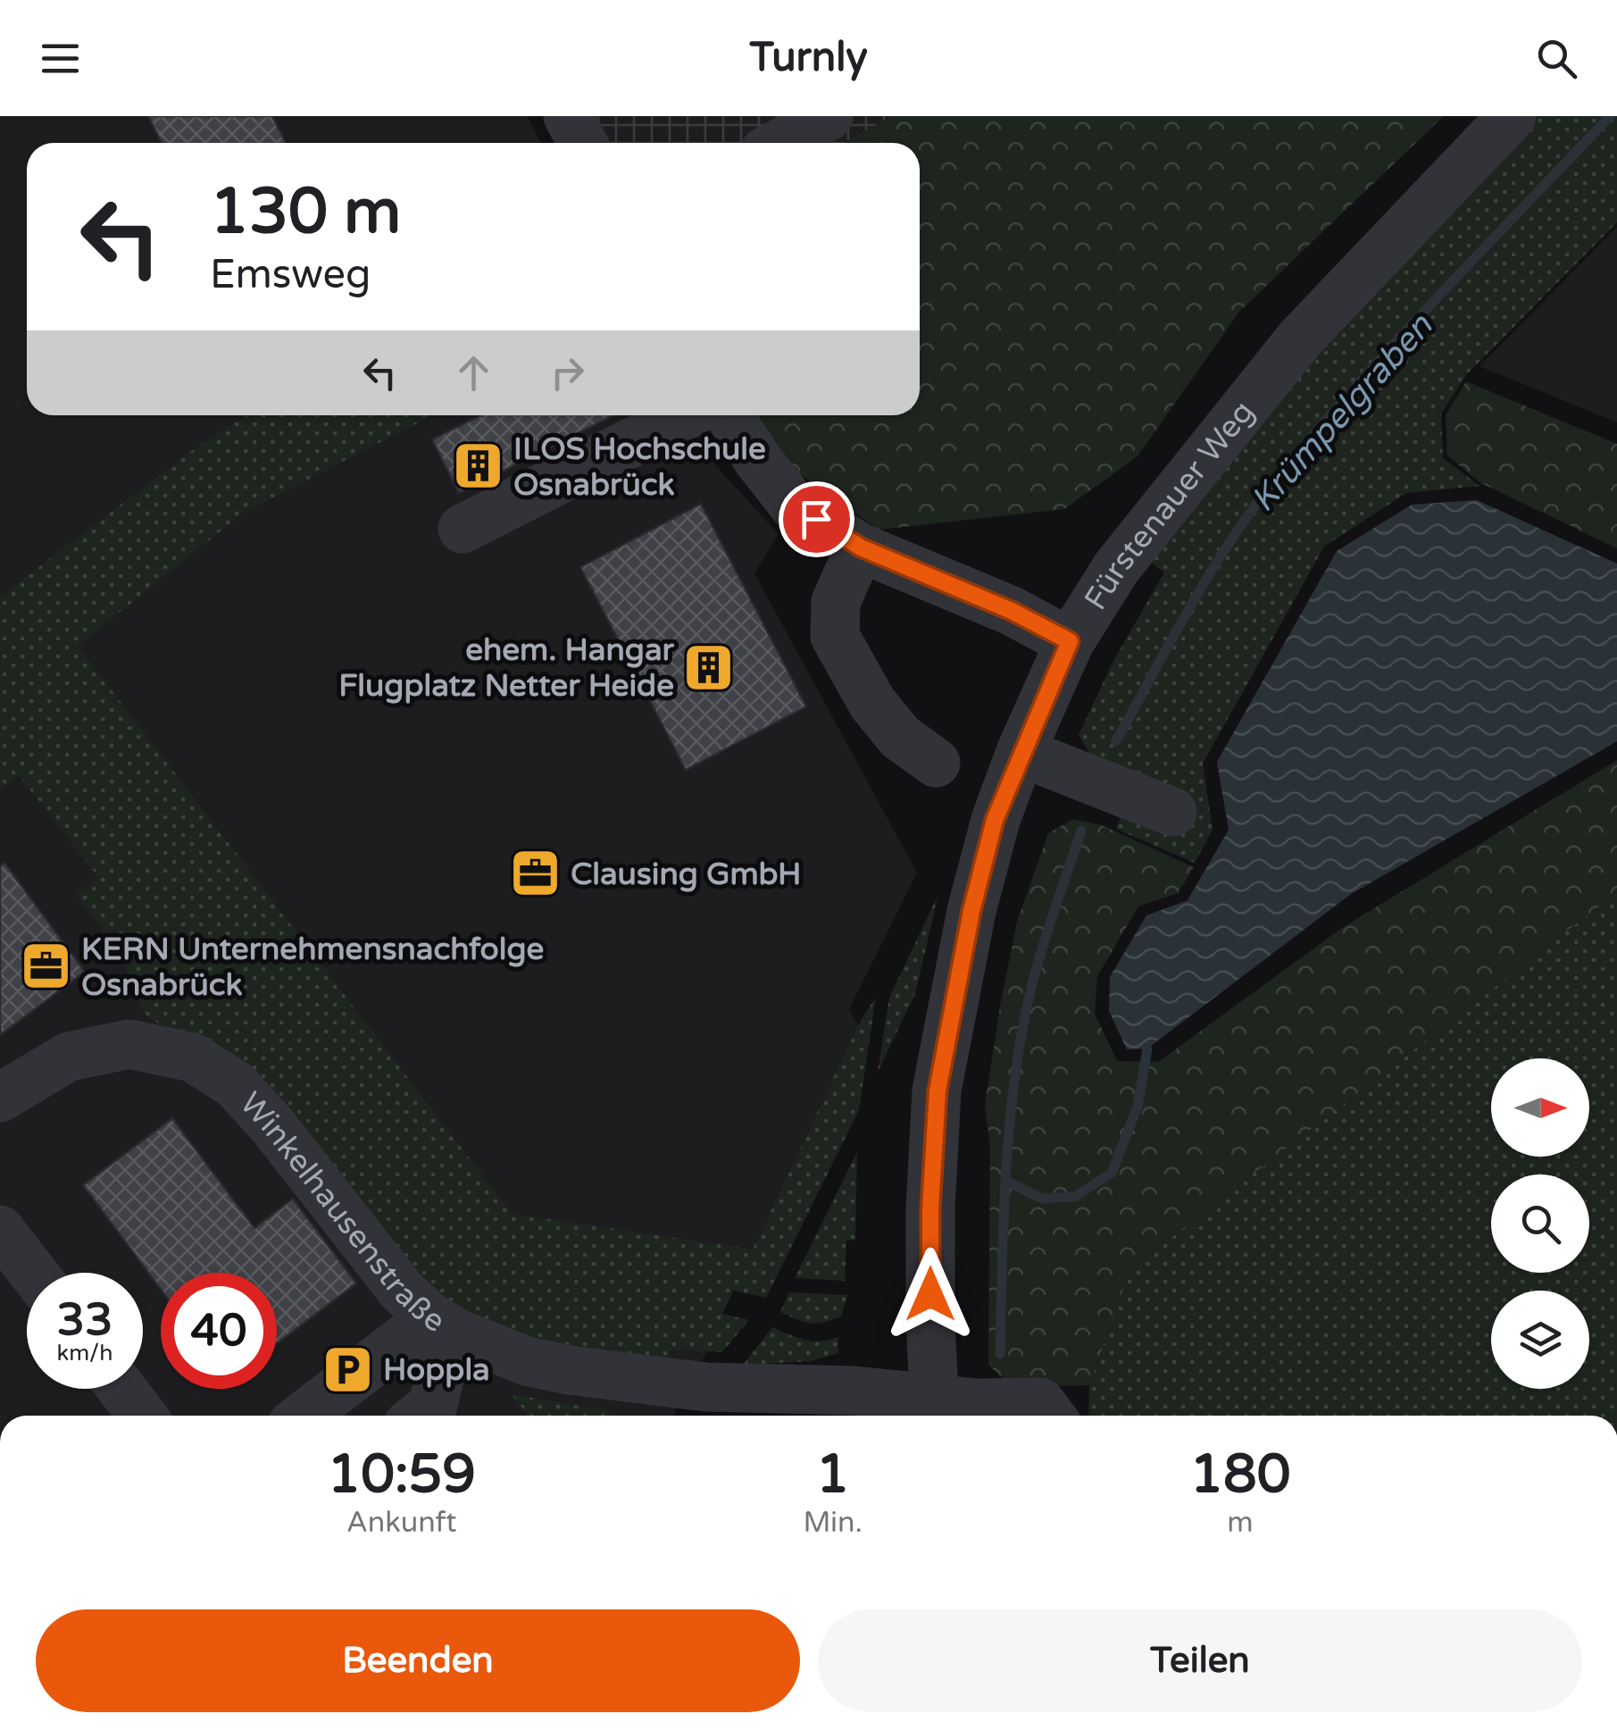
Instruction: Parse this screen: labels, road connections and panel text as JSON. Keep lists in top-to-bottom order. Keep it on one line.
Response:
{"streets":{"street":["Fürstenauer Weg","Winkelhausenstraße"]},"water":["Krümpelgraben"],"places":{"building":["ILOS Hochschule Osnabrück","ehem. Hangar Flugplatz Netter Heide"],"office":["Clausing GmbH","KERN Unternehmensnachfolge Osnabrück"],"parking":["Hoppla"]},"north":"right","page":{"header":"Turnly","turn":["130 m","Emsweg"],"speed":"33 km/h","limit":"40","eta":["10:59","Ankunft","1","Min.","180","m"],"buttons":["Beenden","Teilen"]}}
